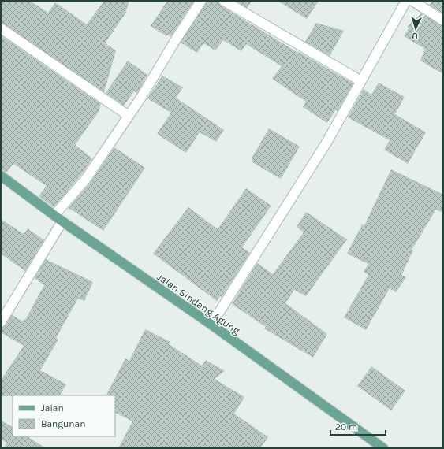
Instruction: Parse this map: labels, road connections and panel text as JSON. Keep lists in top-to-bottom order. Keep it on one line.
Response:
{"streets":{"main road":["Jalan Sindang Agung"]},"legend":["Jalan","Bangunan"],"scale_bar":"20 m","north":"bottom"}
